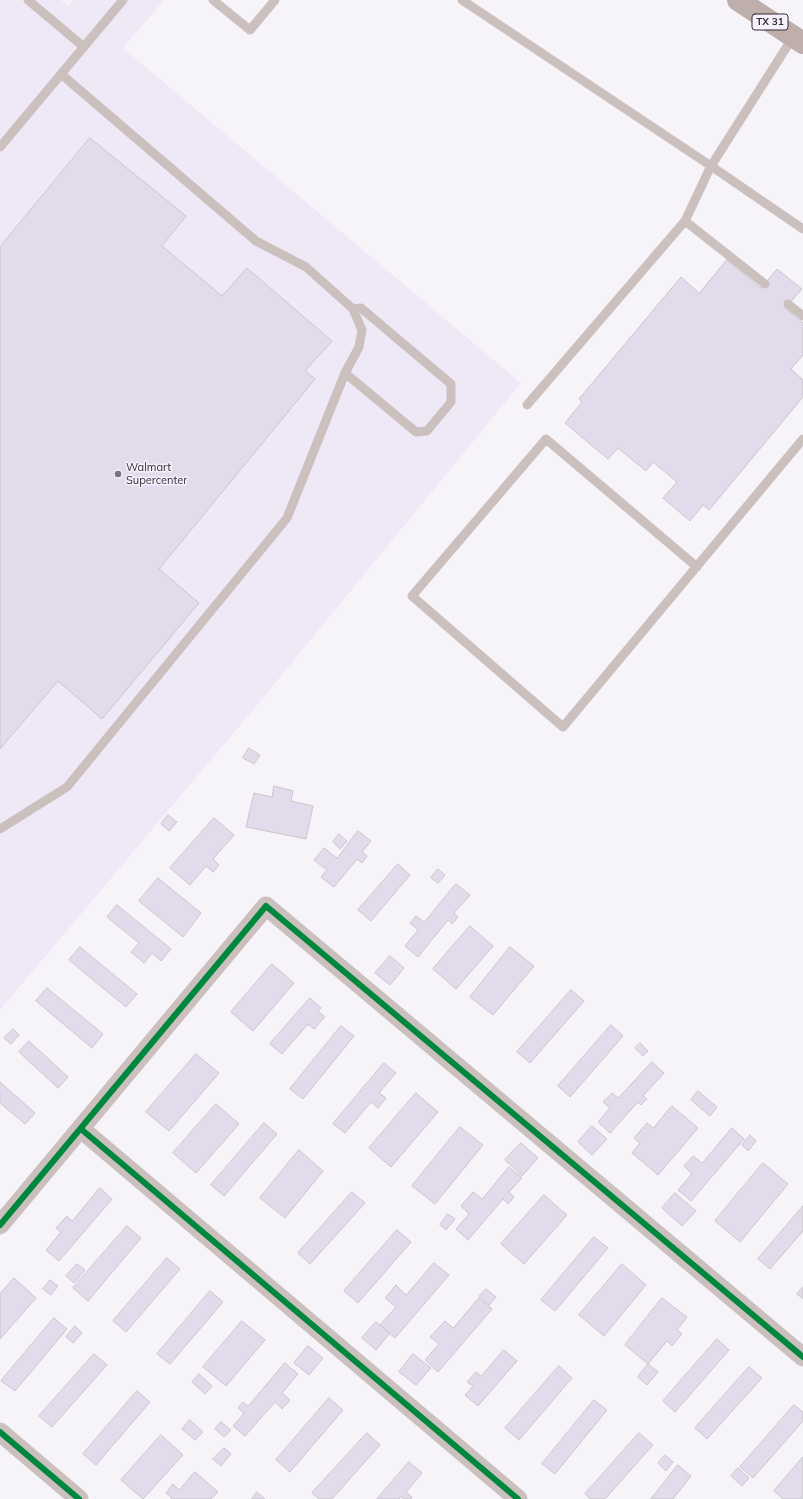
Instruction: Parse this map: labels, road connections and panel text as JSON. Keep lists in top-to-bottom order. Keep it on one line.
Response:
{"streets":{"main road":["TX 31"]},"places":["Walmart Supercenter"]}
